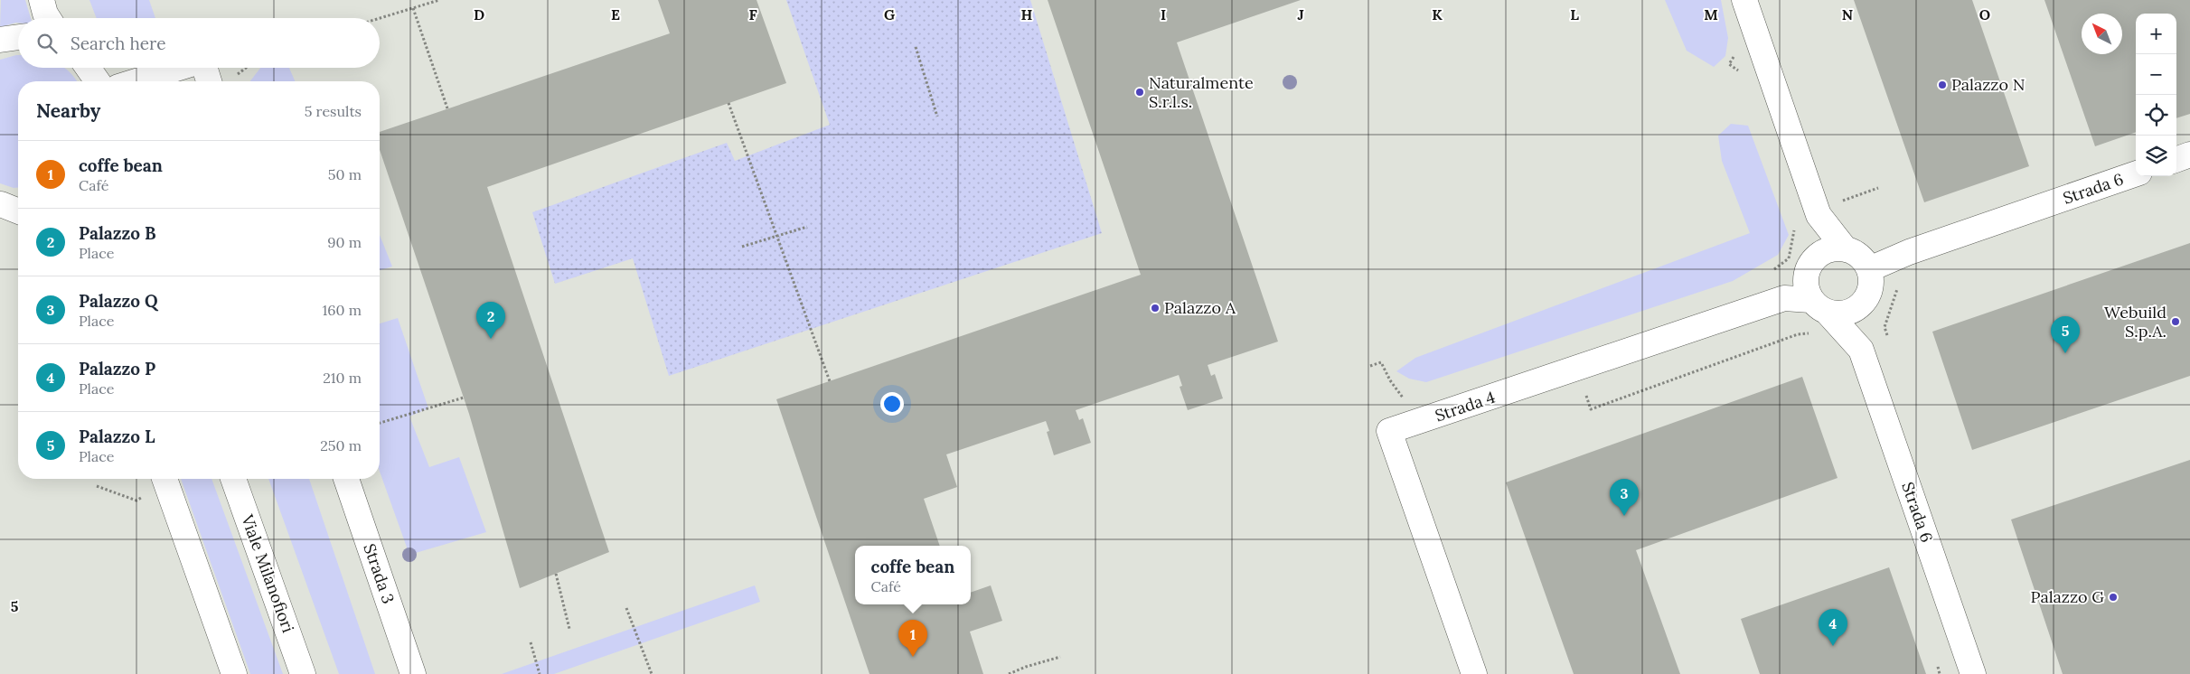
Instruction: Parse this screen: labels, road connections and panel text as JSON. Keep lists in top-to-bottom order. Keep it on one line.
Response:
{"streets":{"main road":["Strada 6","Strada 4","Viale Milanofiori","Strada 3"]},"crossings":[["Strada 6","Strada 4"]],"places":["Palazzo N","Naturalmente S.r.l.s.","Palazzo A","Webuild S.p.A.","Palazzo G"],"north":"top left","page":{"map_buttons":["+","−"],"search":"Search here","heading":["Nearby","5 results"],"list":[{"mark":"1","name":"coffe bean","note":"Café","value":"50 m"},{"mark":"2","name":"Palazzo B","note":"Place","value":"90 m"},{"mark":"3","name":"Palazzo Q","note":"Place","value":"160 m"},{"mark":"4","name":"Palazzo P","note":"Place","value":"210 m"},{"mark":"5","name":"Palazzo L","note":"Place","value":"250 m"}],"pins":["2","5","3","4","1"],"popup":["coffe bean","Café"]},"grid":{"columns":["D","E","F","G","H","I","J","K","L","M","N","O"],"rows":["5"]}}
